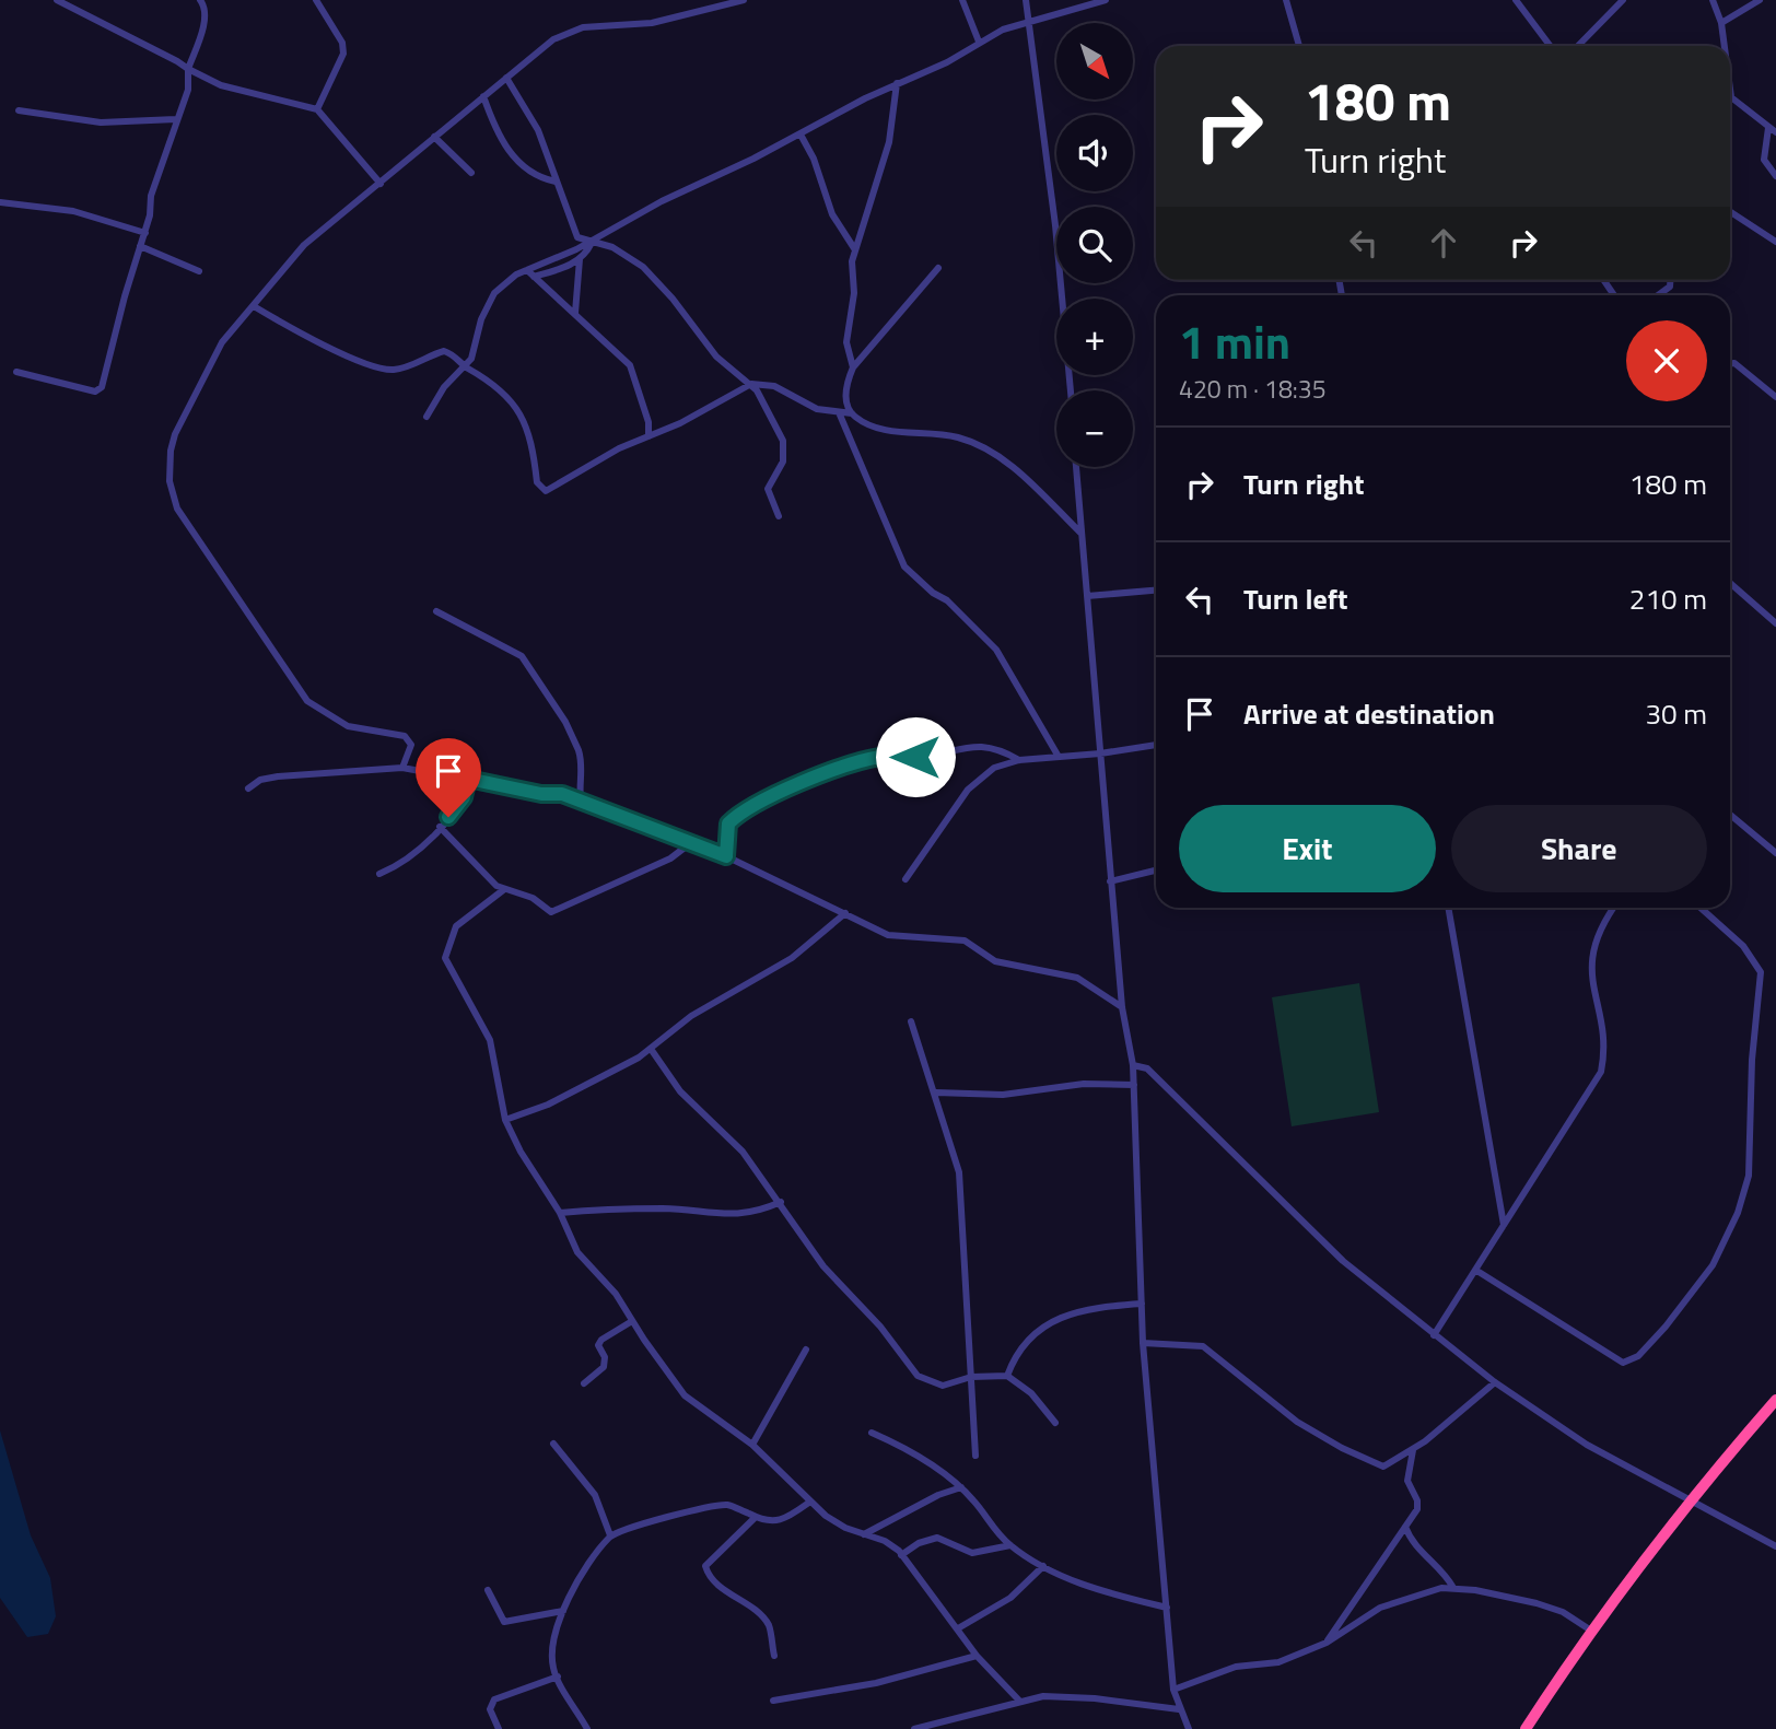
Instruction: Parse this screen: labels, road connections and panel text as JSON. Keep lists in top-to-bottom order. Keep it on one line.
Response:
{"north":"bottom right","page":{"map_buttons":["+","−"],"turn":["180 m","Turn right"],"heading":["1 min","420 m · 18:35"],"list":[{"name":"Turn right","value":"180 m"},{"name":"Turn left","value":"210 m"},{"name":"Arrive at destination","value":"30 m"}],"buttons":["Exit","Share"]}}
